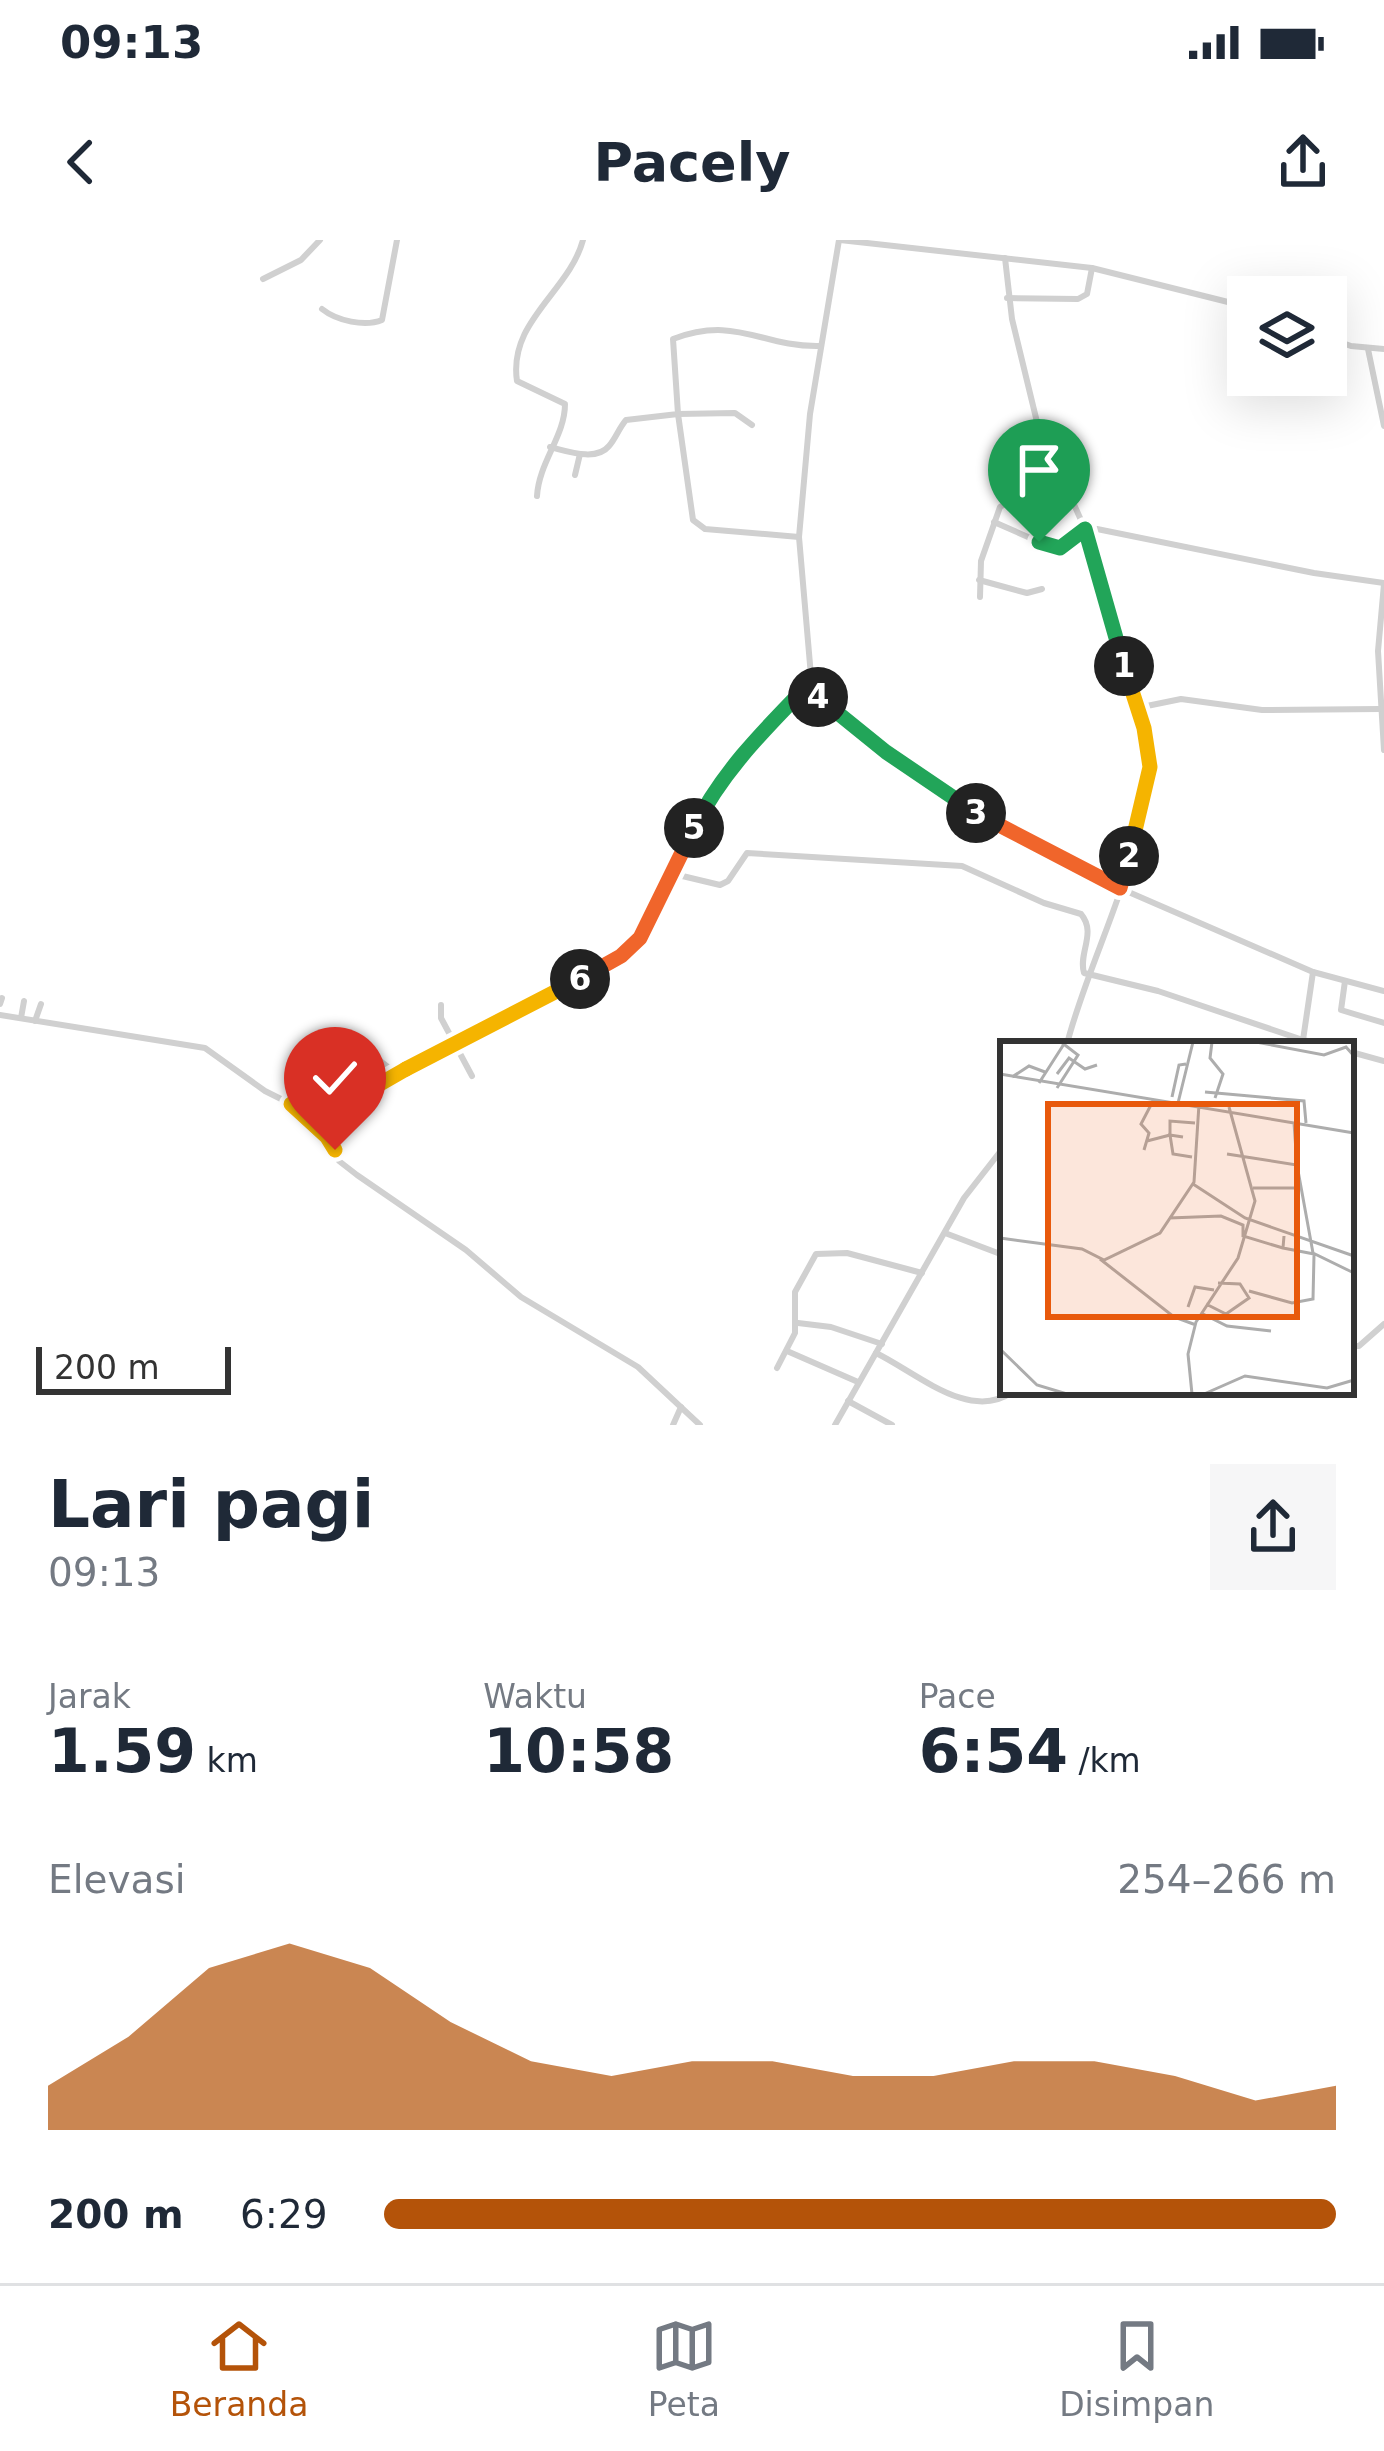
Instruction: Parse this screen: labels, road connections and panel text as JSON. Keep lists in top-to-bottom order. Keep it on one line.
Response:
{"scale_bar":"200 m","page":{"status":"09:13","header":"Pacely","pins":["1","4","3","5","2","6"],"scale":"200 m","heading":["Lari pagi","09:13"],"stats":[["Jarak","1.59 km"],["Waktu","10:58"],["Pace","6:54 /km"]],"chart":["Elevasi","254–266 m"],"list":[{"name":"200 m","note":"6:29"}],"tabs":["Beranda","Peta","Disimpan"]}}
